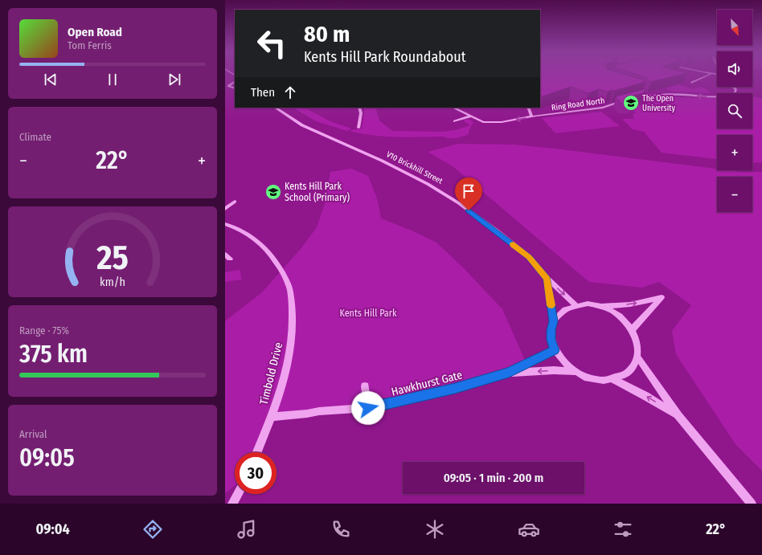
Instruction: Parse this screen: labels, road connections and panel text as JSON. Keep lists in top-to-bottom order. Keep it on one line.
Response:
{"streets":{"street":["Ring Road North","V10 Brickhill Street","Timbold Drive","Hawkhurst Gate"]},"crossings":[["V10 Brickhill Street","Hawkhurst Gate"],["Timbold Drive","Hawkhurst Gate"]],"one_way":["Ring Road North"],"parks":["Kents Hill Park"],"places":{"school or university":["The Open University","Kents Hill Park School (Primary)"]},"north":"bottom right","page":{"map_buttons":["+","−"],"turn":["80 m","Kents Hill Park Roundabout"],"song":["Open Road","Tom Ferris"],"then":"Then","tile":["Climate",["Range · 75%","375 km"],["Arrival","09:05"]],"heat":["−","22°","+"],"limit":"30","trip":"09:05 · 1 min · 200 m","tabs":["09:04","22°"],"gauge":["25","km/h"]}}
